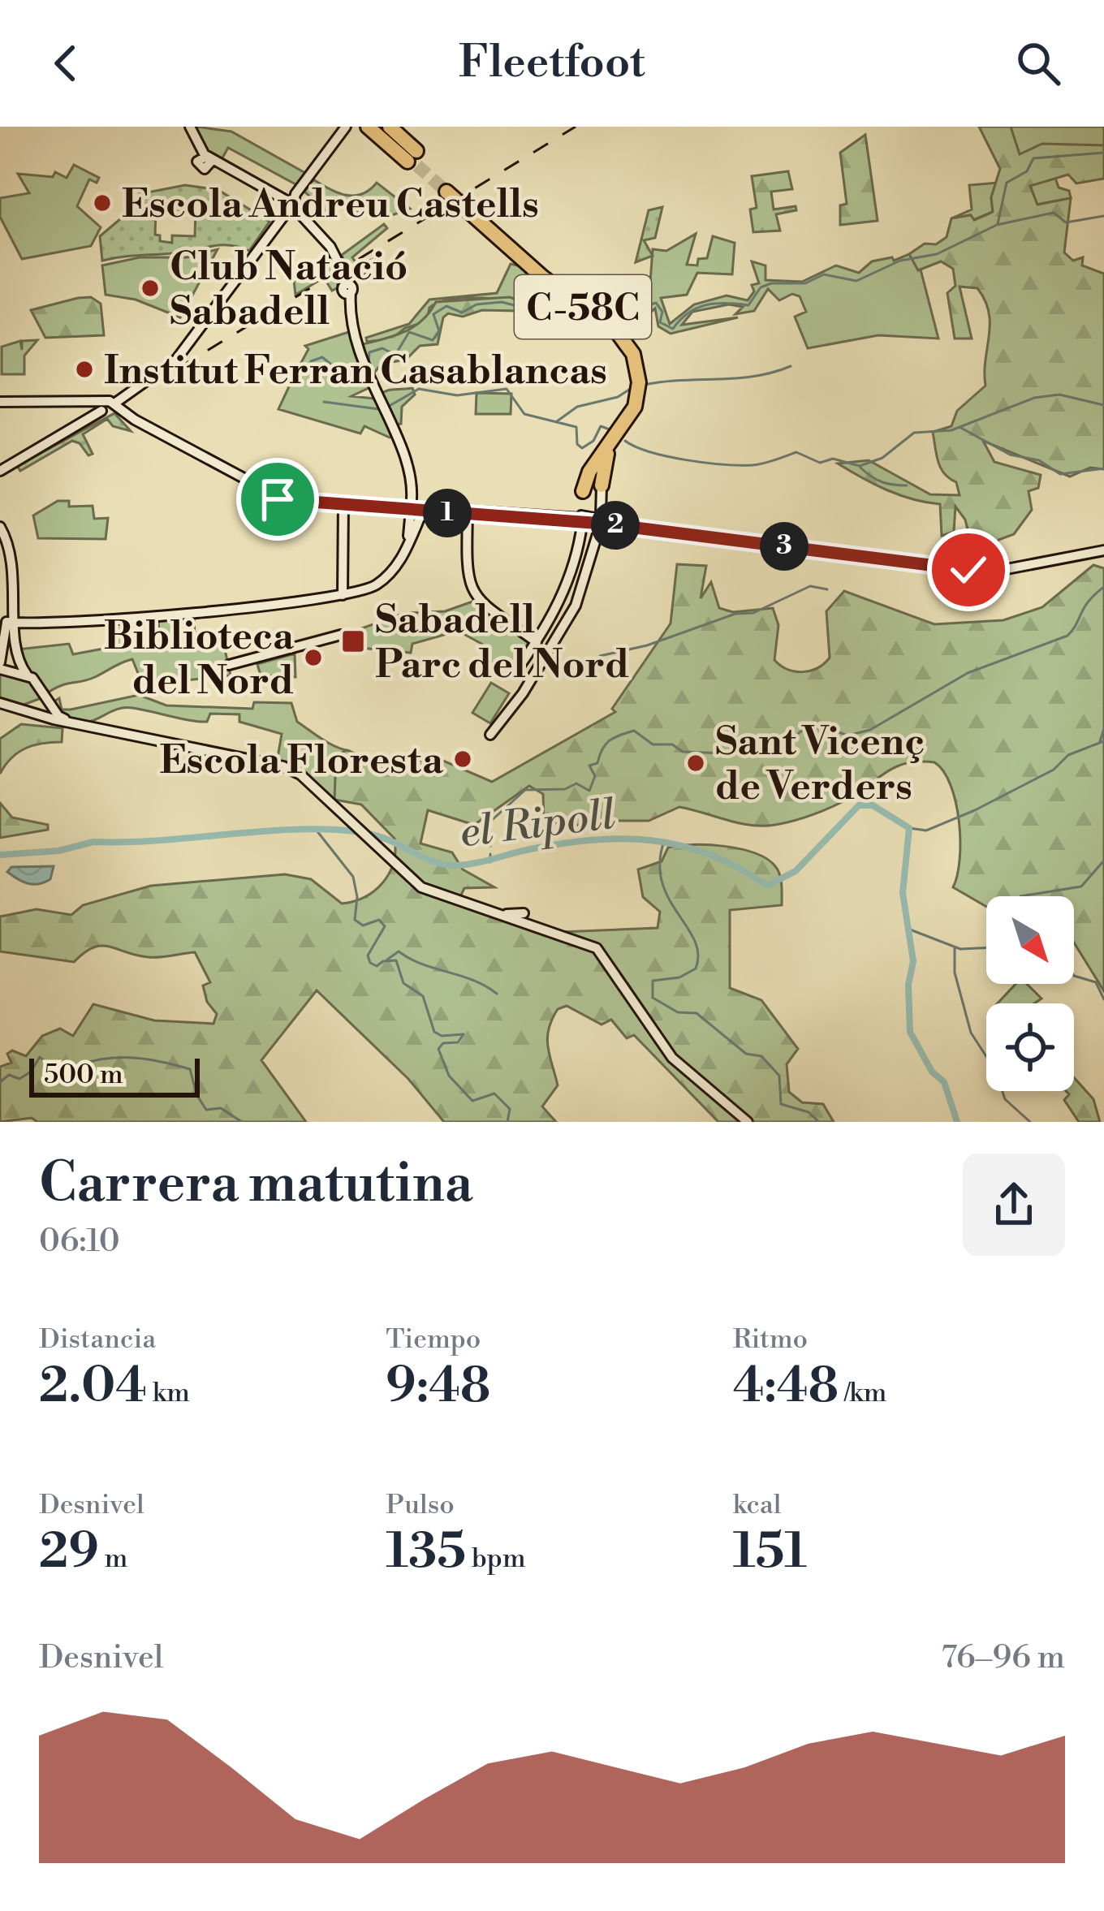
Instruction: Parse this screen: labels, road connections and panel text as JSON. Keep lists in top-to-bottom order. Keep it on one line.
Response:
{"streets":{"highway":["C-58C"]},"water":["el Ripoll"],"places":{"other":["Escola Andreu Castells","Club Natació Sabadell","Institut Ferran Casablancas","Biblioteca del Nord","Escola Floresta","Sant Vicenç de Verders"],"transit":["Sabadell Parc del Nord"]},"scale_bar":"500 m","north":"bottom right","page":{"header":"Fleetfoot","pins":["1","2","3"],"scale":"500 m","heading":["Carrera matutina","06:10"],"stats":[["Distancia","2.04 km"],["Tiempo","9:48"],["Ritmo","4:48 /km"],["Desnivel","29 m"],["Pulso","135 bpm"],["kcal","151"]],"chart":["Desnivel","76–96 m"]}}
